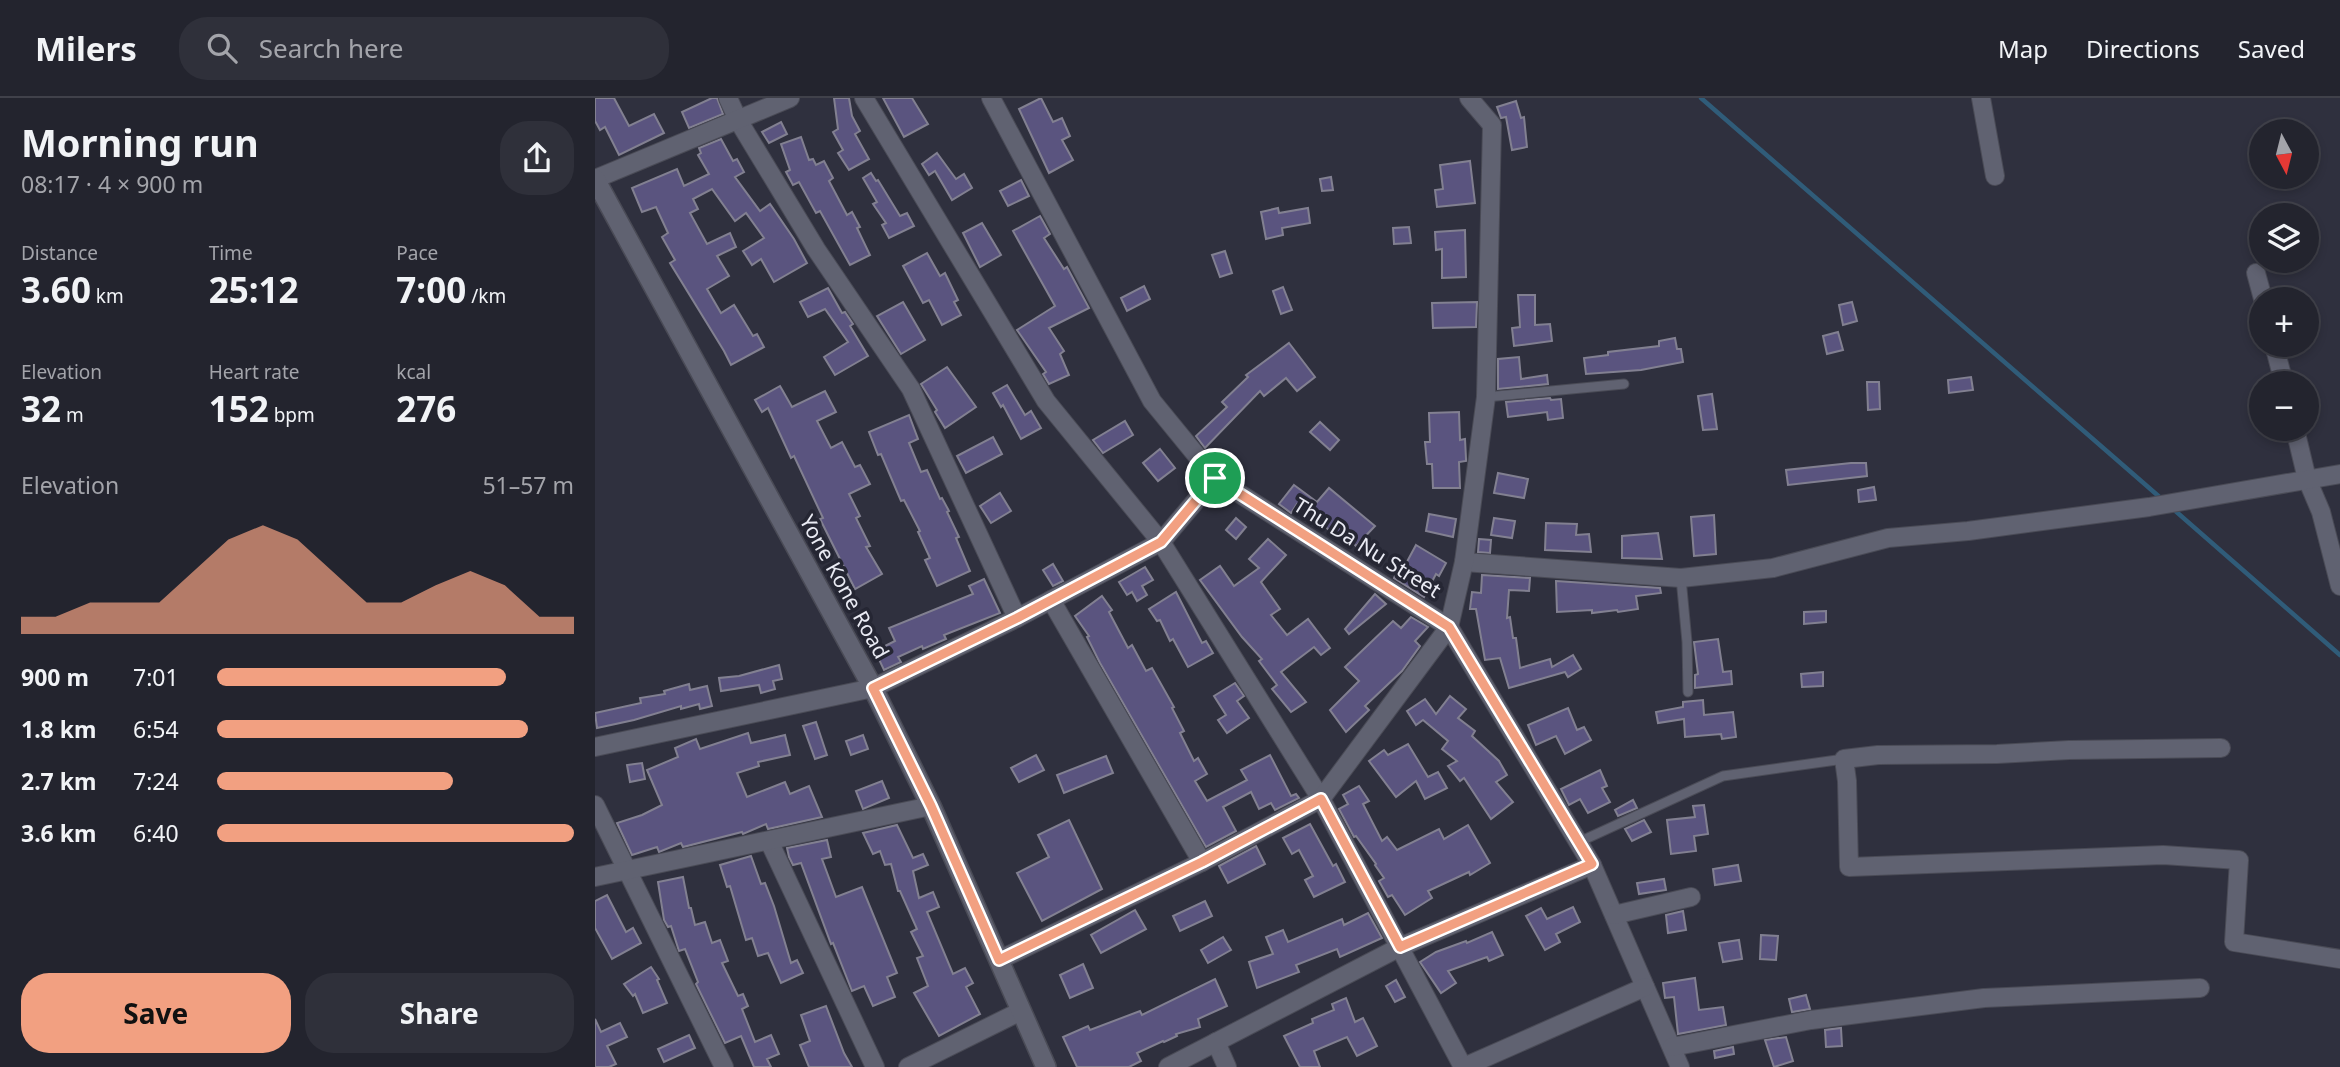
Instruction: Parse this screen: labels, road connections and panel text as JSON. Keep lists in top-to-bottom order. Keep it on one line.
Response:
{"streets":{"street":["Thu Da Nu Street","Yone Kone Road"]},"north":"bottom","page":{"header":"Milers","search":"Search here","nav":["Map","Directions","Saved"],"heading":["Morning run","08:17 · 4 × 900 m"],"map_buttons":["+","−"],"stats":[["Distance","3.60 km"],["Time","25:12"],["Pace","7:00 /km"],["Elevation","32 m"],["Heart rate","152 bpm"],["kcal","276"]],"chart":["Elevation","51–57 m"],"list":[{"name":"900 m","note":"7:01"},{"name":"1.8 km","note":"6:54"},{"name":"2.7 km","note":"7:24"},{"name":"3.6 km","note":"6:40"}],"buttons":["Save","Share"]}}
